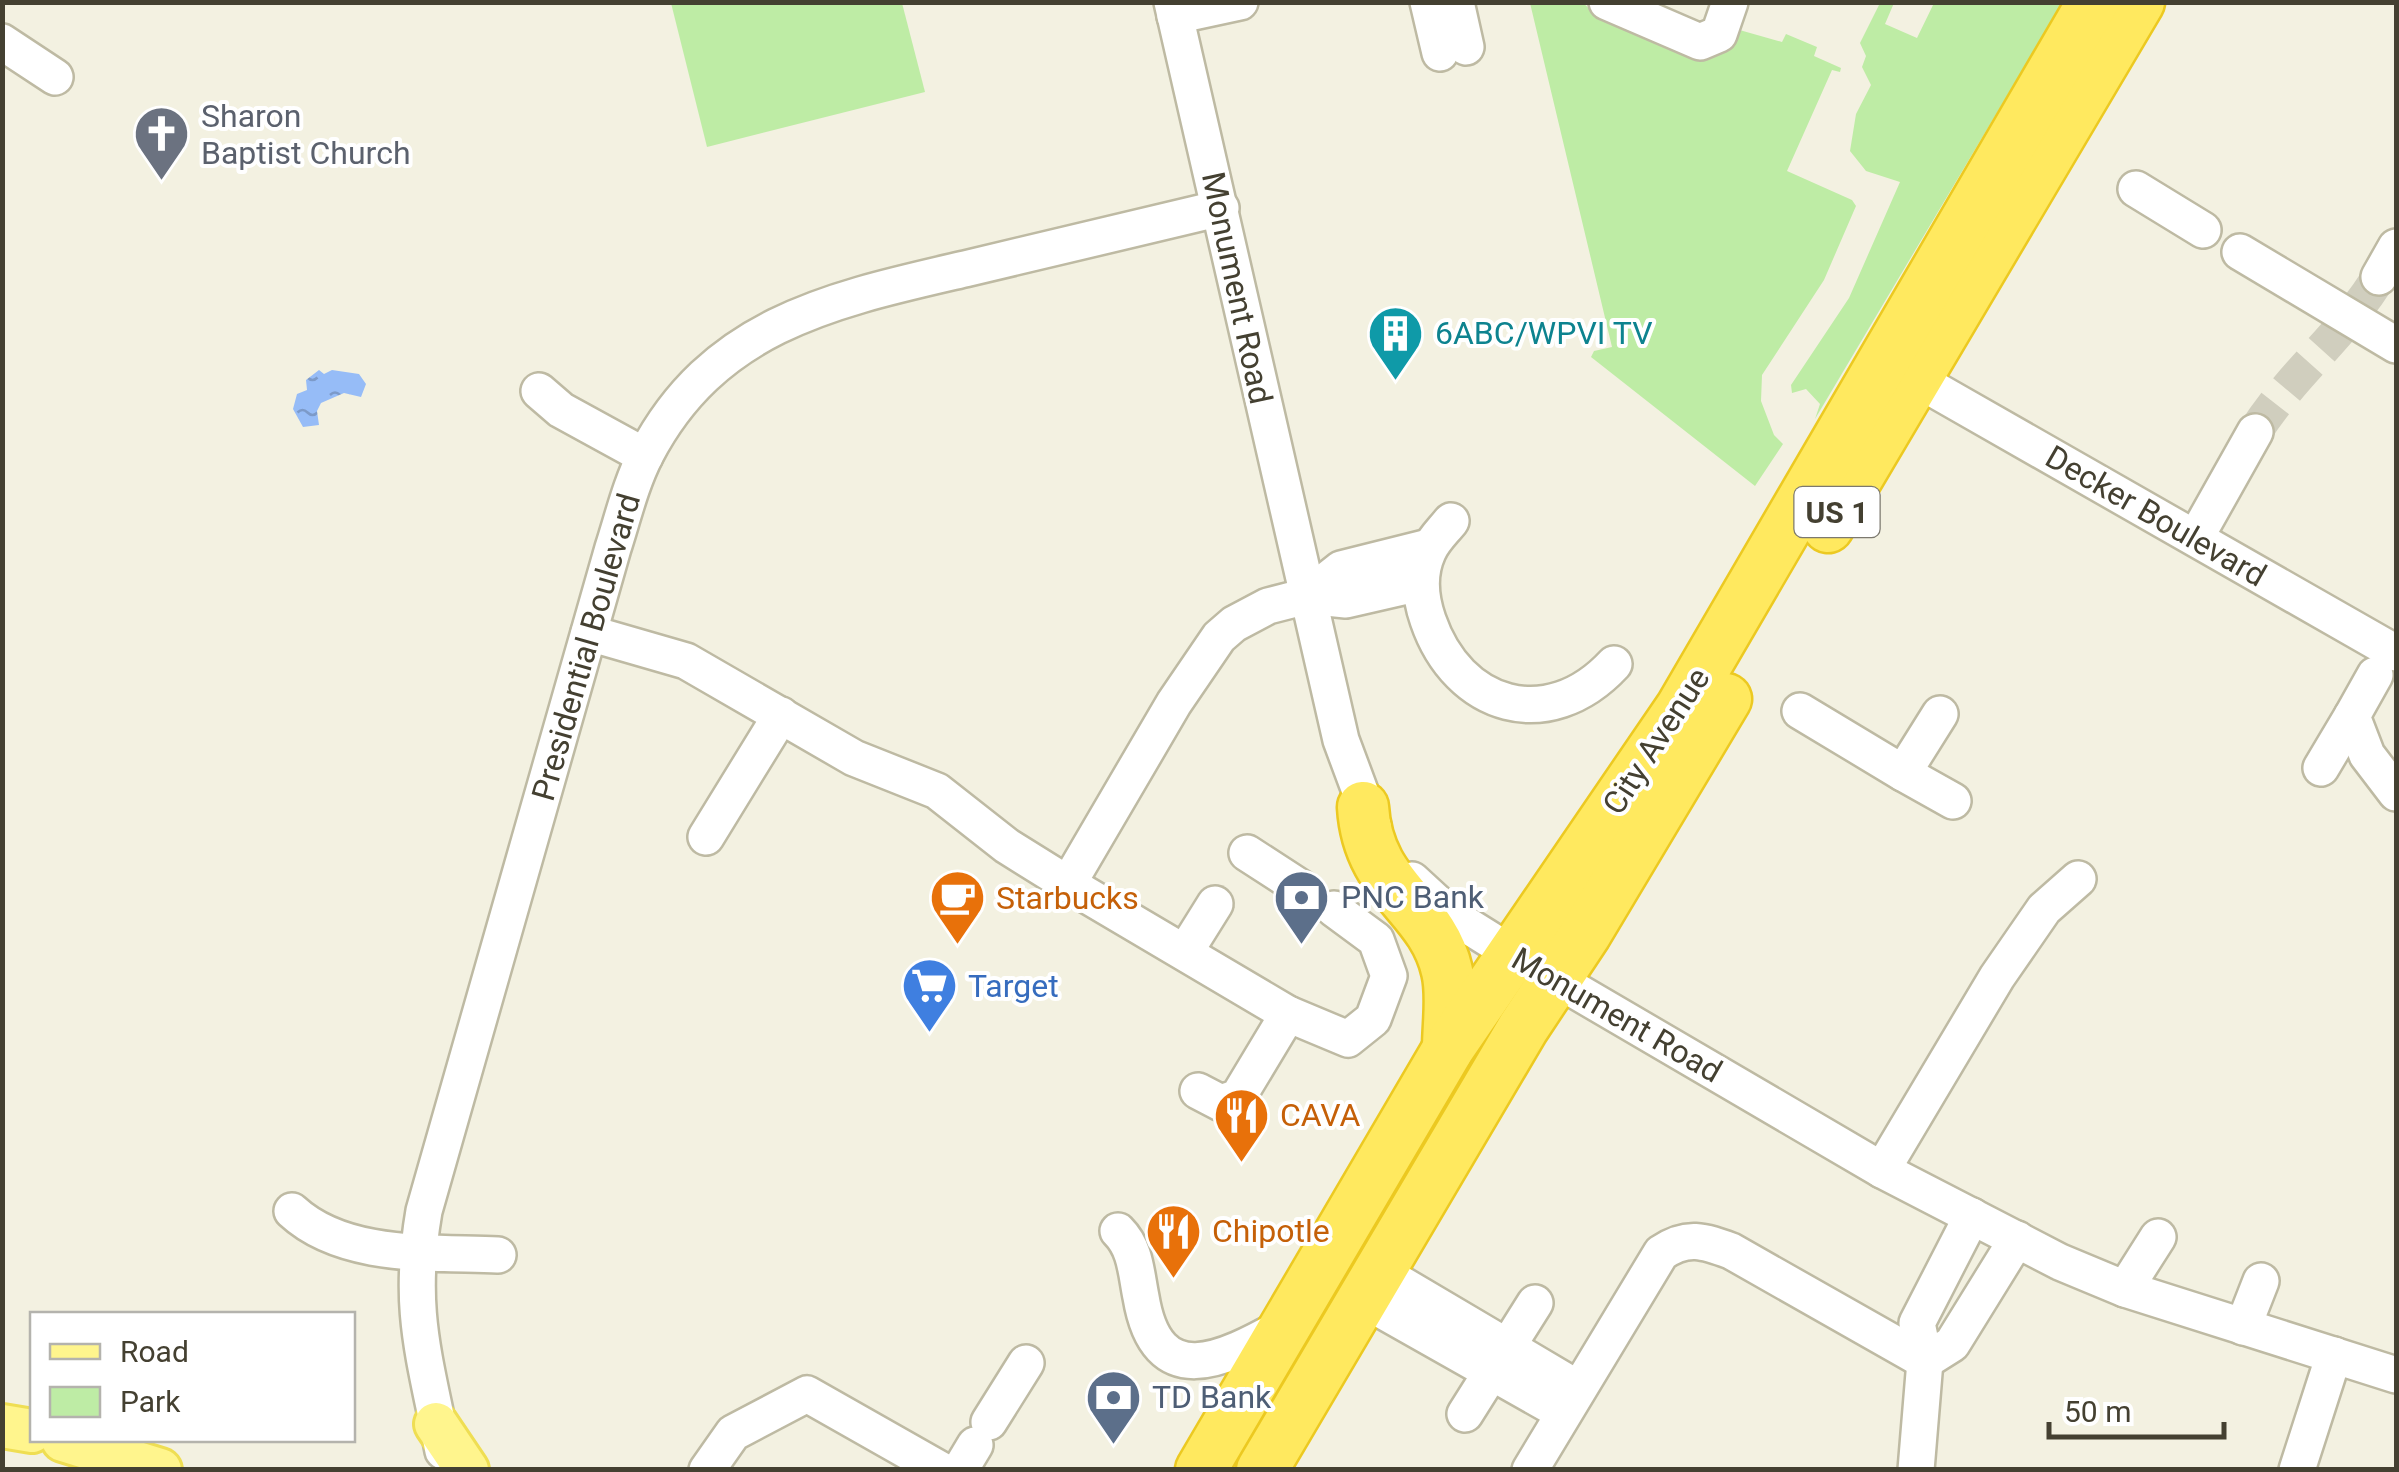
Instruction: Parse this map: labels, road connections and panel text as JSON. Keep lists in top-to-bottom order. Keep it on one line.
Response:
{"streets":{"highway":["US 1","City Avenue"],"street":["Monument Road","Decker Boulevard","Presidential Boulevard"]},"crossings":[["Monument Road","Presidential Boulevard"],["Monument Road","City Avenue"],["Decker Boulevard","City Avenue"]],"places":{"church":["Sharon Baptist Church"],"building":["6ABC/WPVI TV"],"bank":["PNC Bank","TD Bank"],"cafe":["Starbucks"],"supermarket":["Target"],"restaurant":["CAVA","Chipotle"]},"legend":["Road","Park"],"scale_bar":"50 m"}
